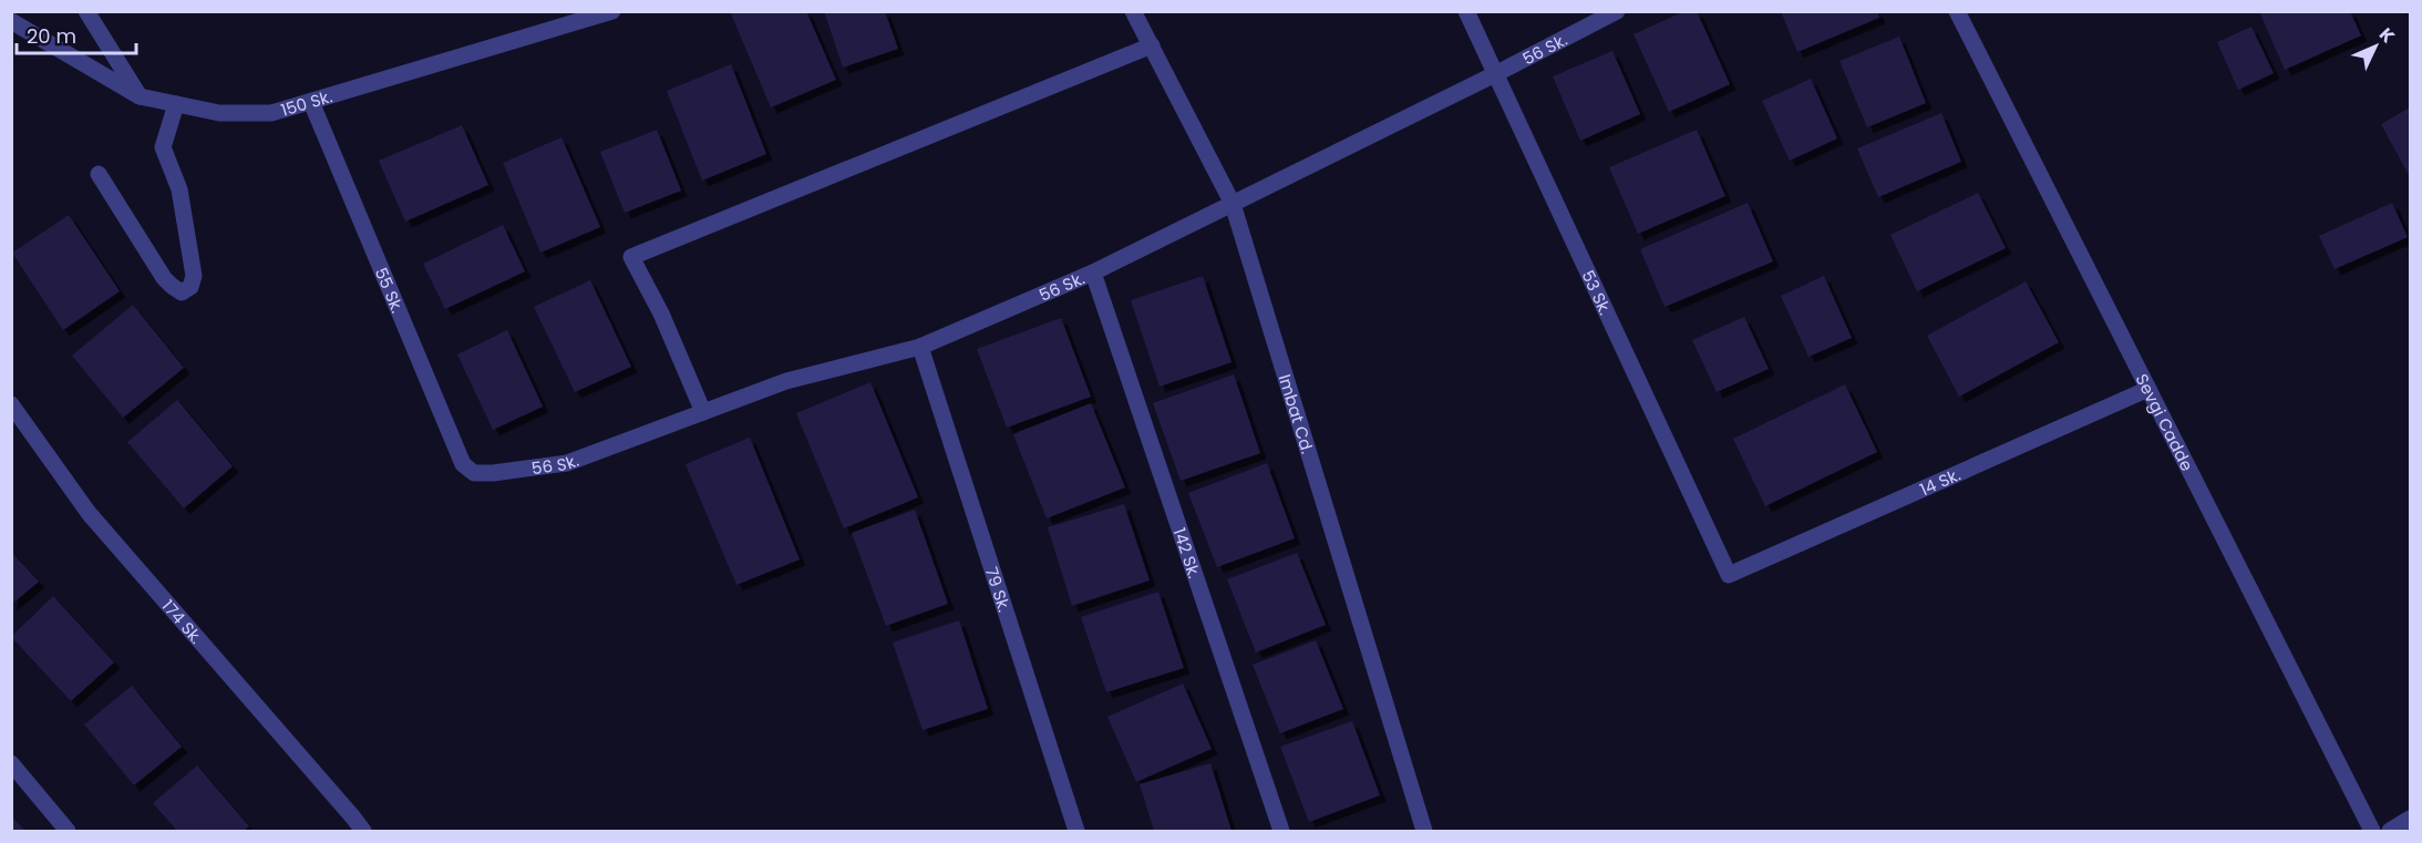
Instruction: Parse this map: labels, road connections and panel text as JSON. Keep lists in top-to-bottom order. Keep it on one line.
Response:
{"streets":{"street":["56 Sk.","150 Sk.","55 Sk.","53 Sk.","Imbat Cd.","Sevgi Cadde","14 Sk.","142 Sk.","79 Sk.","174 Sk."]},"crossings":[["56 Sk.","55 Sk."],["56 Sk.","53 Sk."],["56 Sk.","Imbat Cd."],["56 Sk.","142 Sk."],["56 Sk.","79 Sk."],["150 Sk.","55 Sk."],["53 Sk.","14 Sk."],["Sevgi Cadde","14 Sk."]],"scale_bar":"20 m","north":"top right"}
